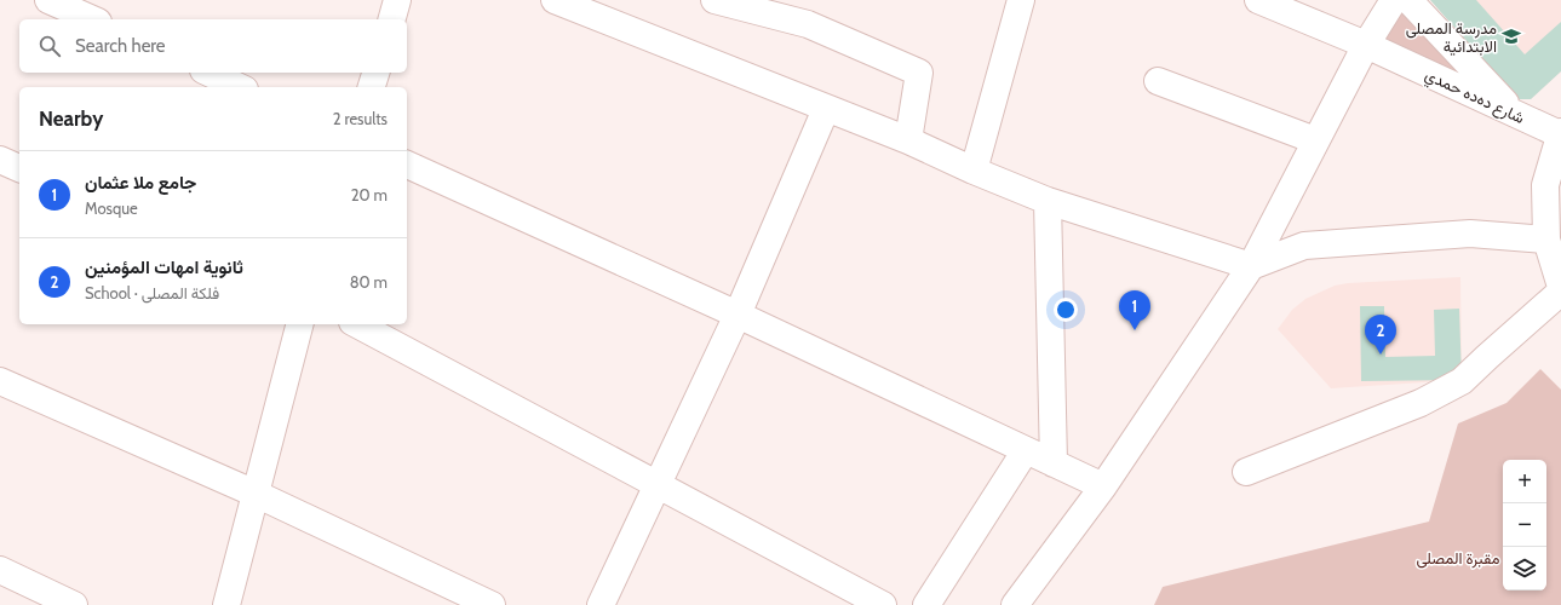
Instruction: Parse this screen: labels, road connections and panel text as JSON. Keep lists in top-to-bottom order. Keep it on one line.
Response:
{"streets":{"street":["شارع دەدە حمدي"]},"parks":["مقبرة المصلى"],"places":{"school or university":["مدرسة المصلى الابتدائية"]},"page":{"search":"Search here","heading":["Nearby","2 results"],"list":[{"mark":"1","name":"جامع ملا عثمان","note":"Mosque","value":"20 m"},{"mark":"2","name":"ثانوية امهات المؤمنين","note":"School · فلكة المصلى","value":"80 m"}],"pins":["1","2"],"map_buttons":["+","−"]}}
